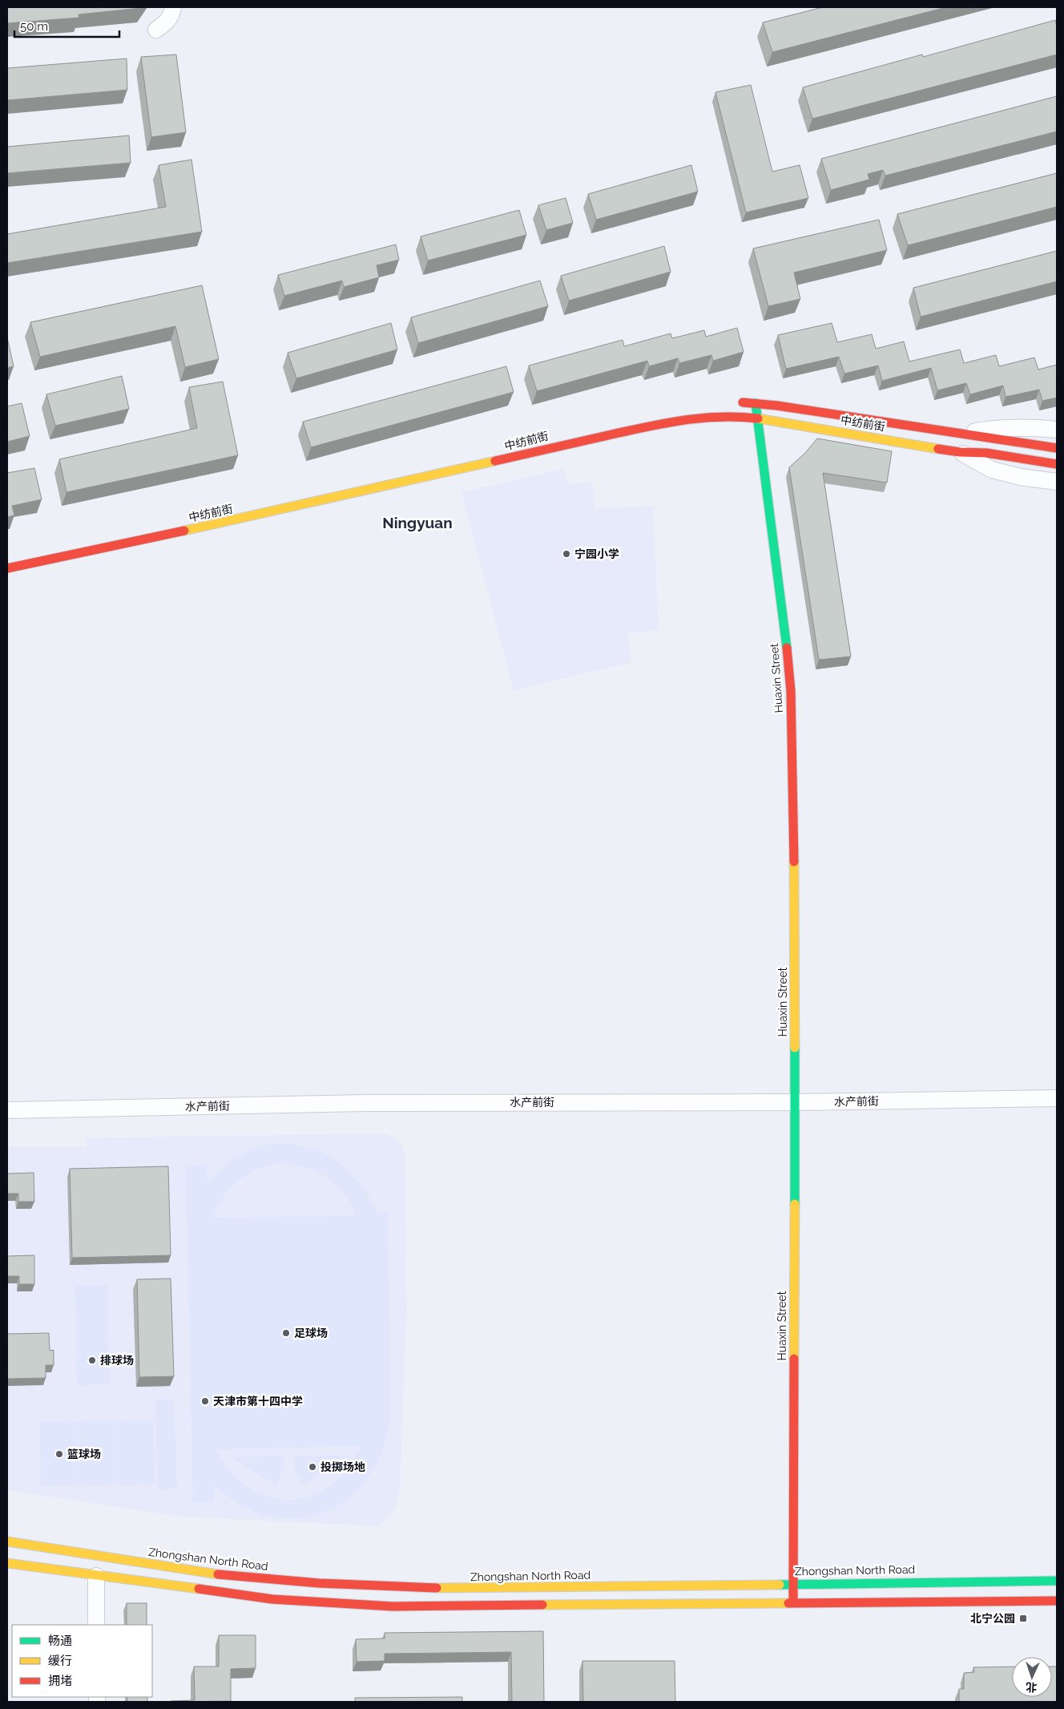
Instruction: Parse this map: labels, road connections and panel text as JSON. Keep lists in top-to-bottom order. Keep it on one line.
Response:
{"streets":{"street":["中纺前街","Huaxin Street","水产前街","Zhongshan North Road"]},"crossings":[["中纺前街","Huaxin Street"],["Huaxin Street","水产前街"],["Huaxin Street","Zhongshan North Road"]],"districts":["Ningyuan"],"places":{"other":["宁园小学","足球场","排球场","天津市第十四中学","篮球场","投掷场地"],"transit":["北宁公园"]},"legend":["畅通","缓行","拥堵"],"scale_bar":"50 m","north":"bottom"}
